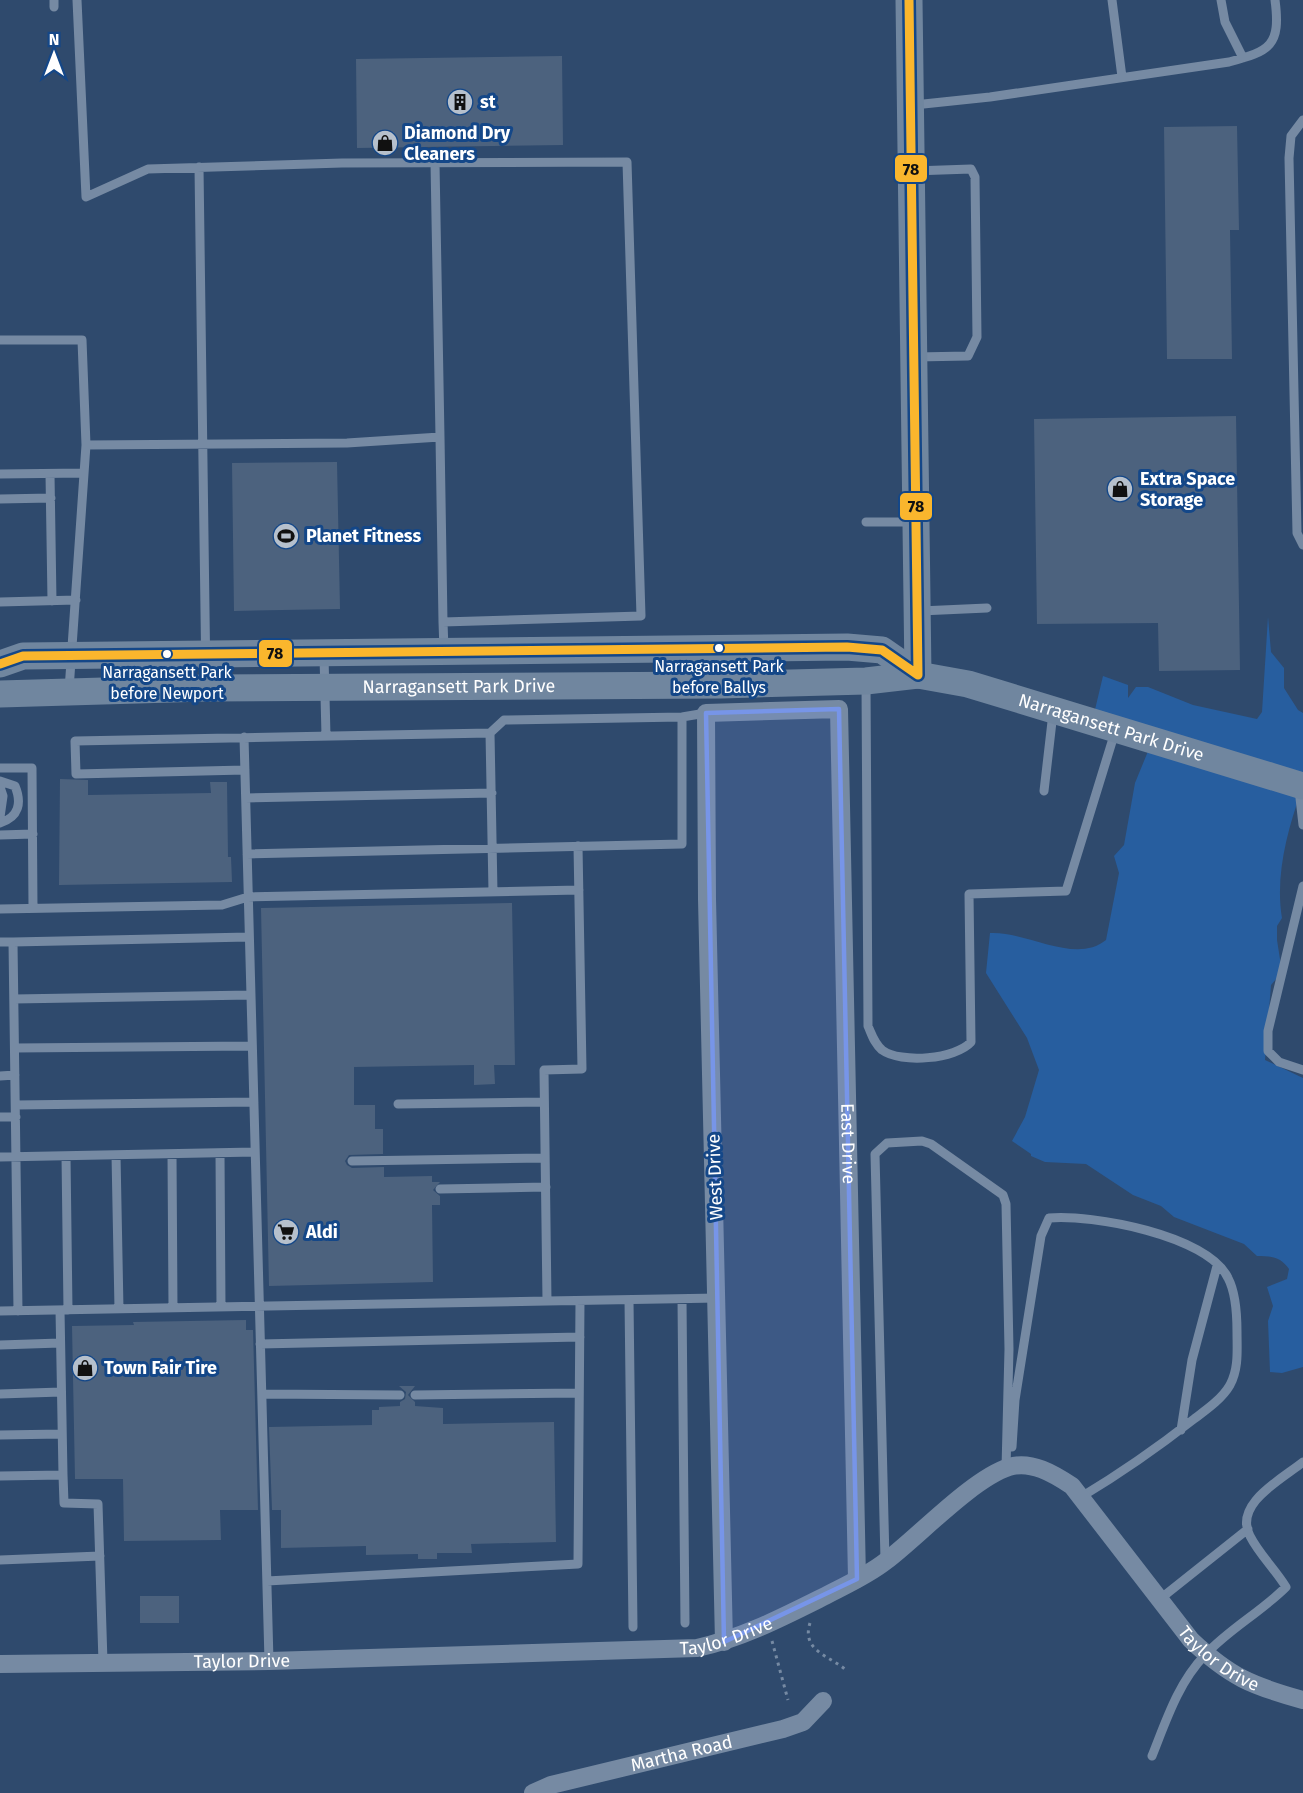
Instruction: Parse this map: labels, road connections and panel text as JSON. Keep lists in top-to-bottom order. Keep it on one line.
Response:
{"streets":{"street":["Narragansett Park Drive","East Drive","West Drive","Taylor Drive","Martha Road"]},"crossings":[["East Drive","West Drive"],["East Drive","Taylor Drive"],["West Drive","Taylor Drive"]],"places":{"building":["st"],"shop":["Diamond Dry Cleaners","Extra Space Storage","Town Fair Tire"],"sports":["Planet Fitness"],"other":["Narragansett Park before Ballys","Narragansett Park before Newport"],"supermarket":["Aldi"]},"lines":["transit line 78"],"north":"top"}
